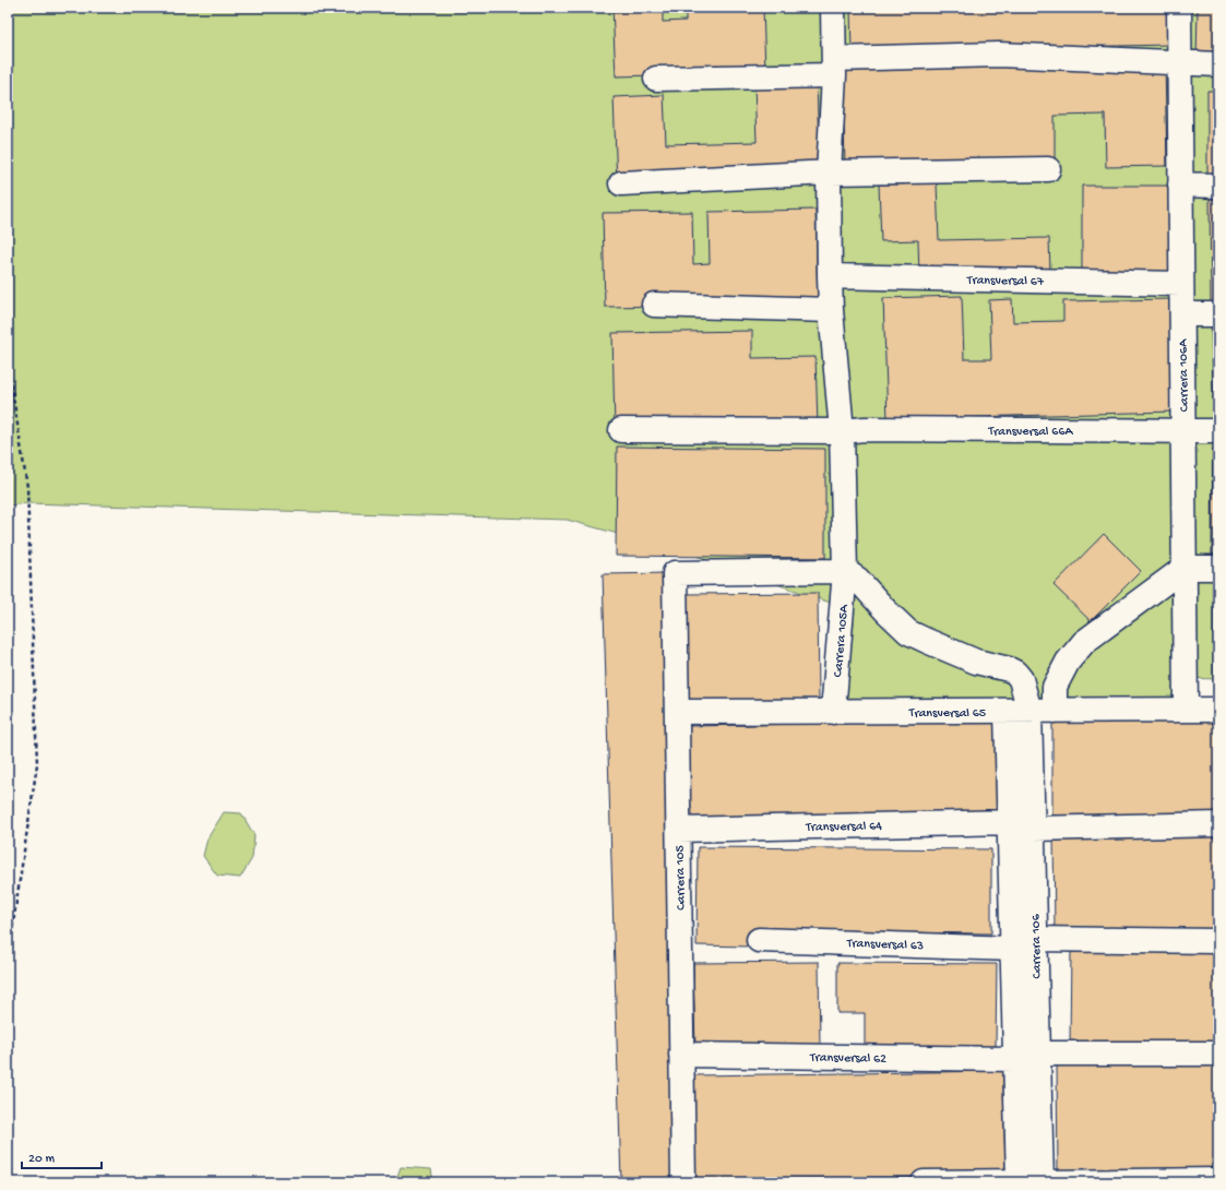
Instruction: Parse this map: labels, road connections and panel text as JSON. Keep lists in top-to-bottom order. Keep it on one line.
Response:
{"streets":{"street":["Transversal 67","Carrera 106A","Transversal 66A","Carrera 105A","Transversal 65","Transversal 64","Carrera 105","Transversal 63","Carrera 106","Transversal 62"]},"crossings":[["Transversal 67","Carrera 106A"],["Transversal 67","Carrera 105A"],["Carrera 106A","Transversal 66A"],["Carrera 106A","Transversal 65"],["Transversal 66A","Carrera 105A"],["Carrera 105A","Transversal 65"],["Carrera 105A","Carrera 105"],["Transversal 65","Carrera 105"],["Transversal 65","Carrera 106"],["Transversal 64","Carrera 105"],["Transversal 64","Carrera 106"],["Carrera 105","Transversal 62"],["Transversal 63","Carrera 106"],["Carrera 106","Transversal 62"]],"scale_bar":"20 m"}
